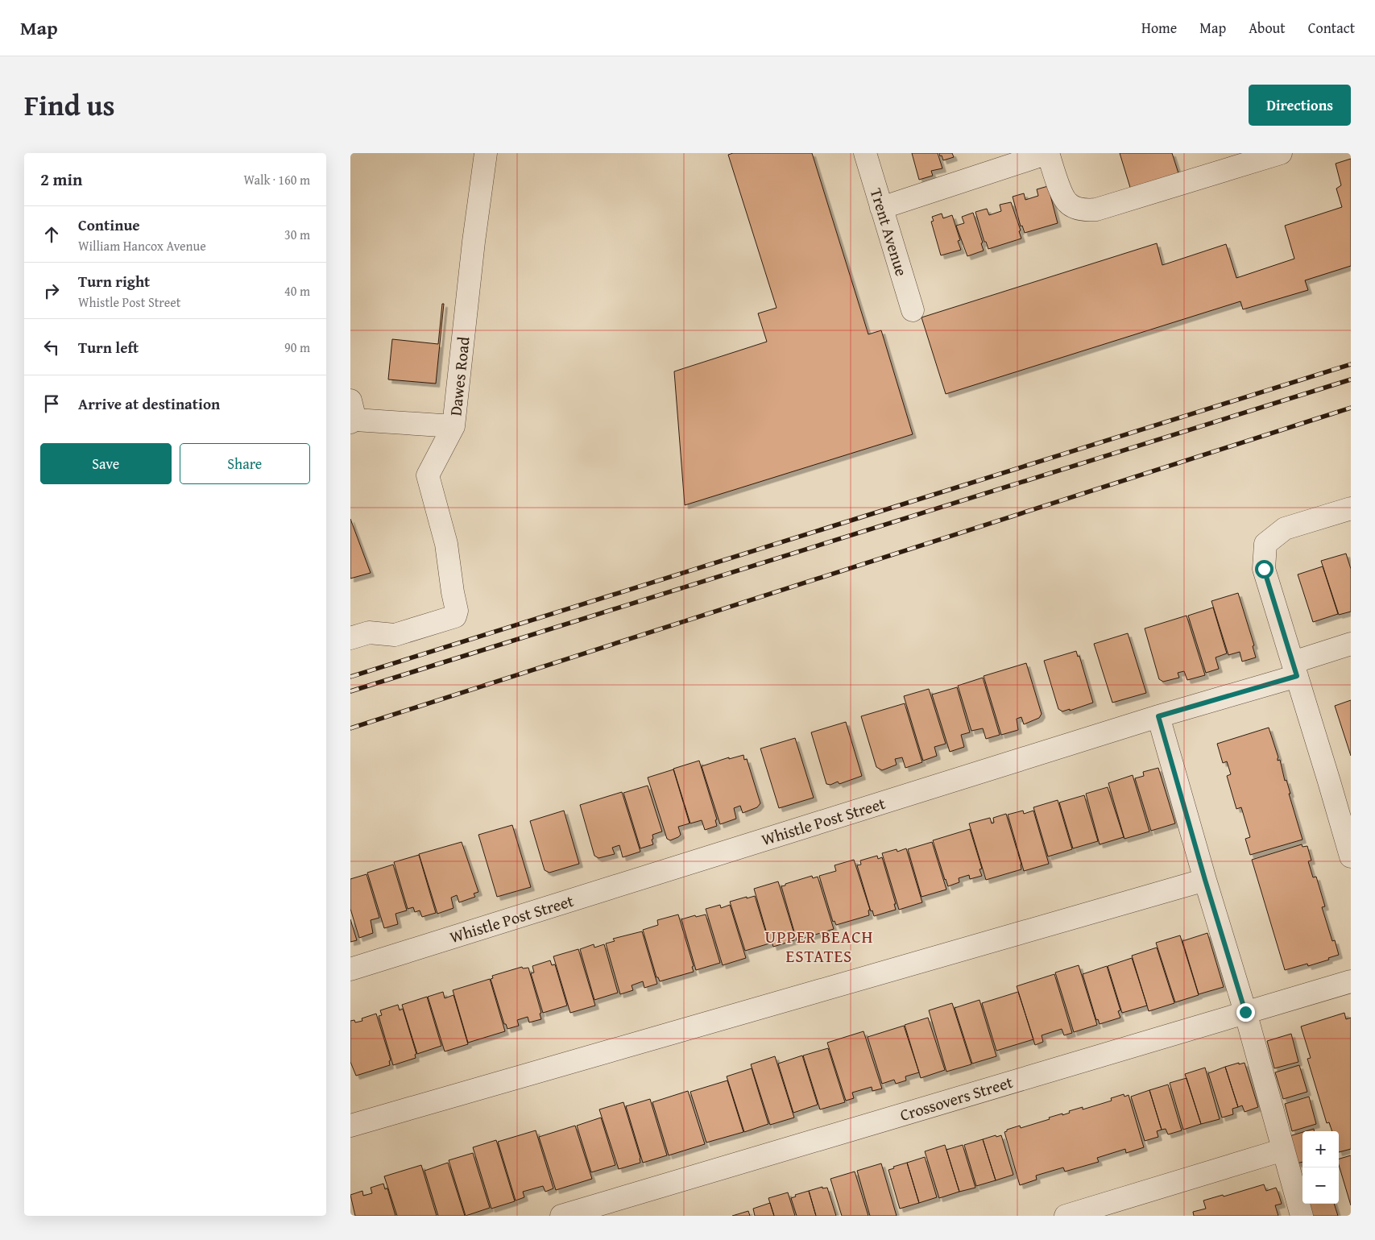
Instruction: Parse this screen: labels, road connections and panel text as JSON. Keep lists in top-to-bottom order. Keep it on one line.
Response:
{"streets":{"street":["Trent Avenue","Dawes Road","Whistle Post Street","Crossovers Street"]},"districts":["UPPER BEACH ESTATES"],"page":{"header":"Map","nav":["Home","Map","About","Contact"],"title":"Find us","buttons":["Directions",["Save","Share"]],"heading":["2 min","Walk · 160 m"],"list":[["Continue","William Hancox Avenue","30 m"],["Turn right","Whistle Post Street","40 m"],["Turn left","90 m"],"Arrive at destination"],"map_buttons":["+","−"]}}
